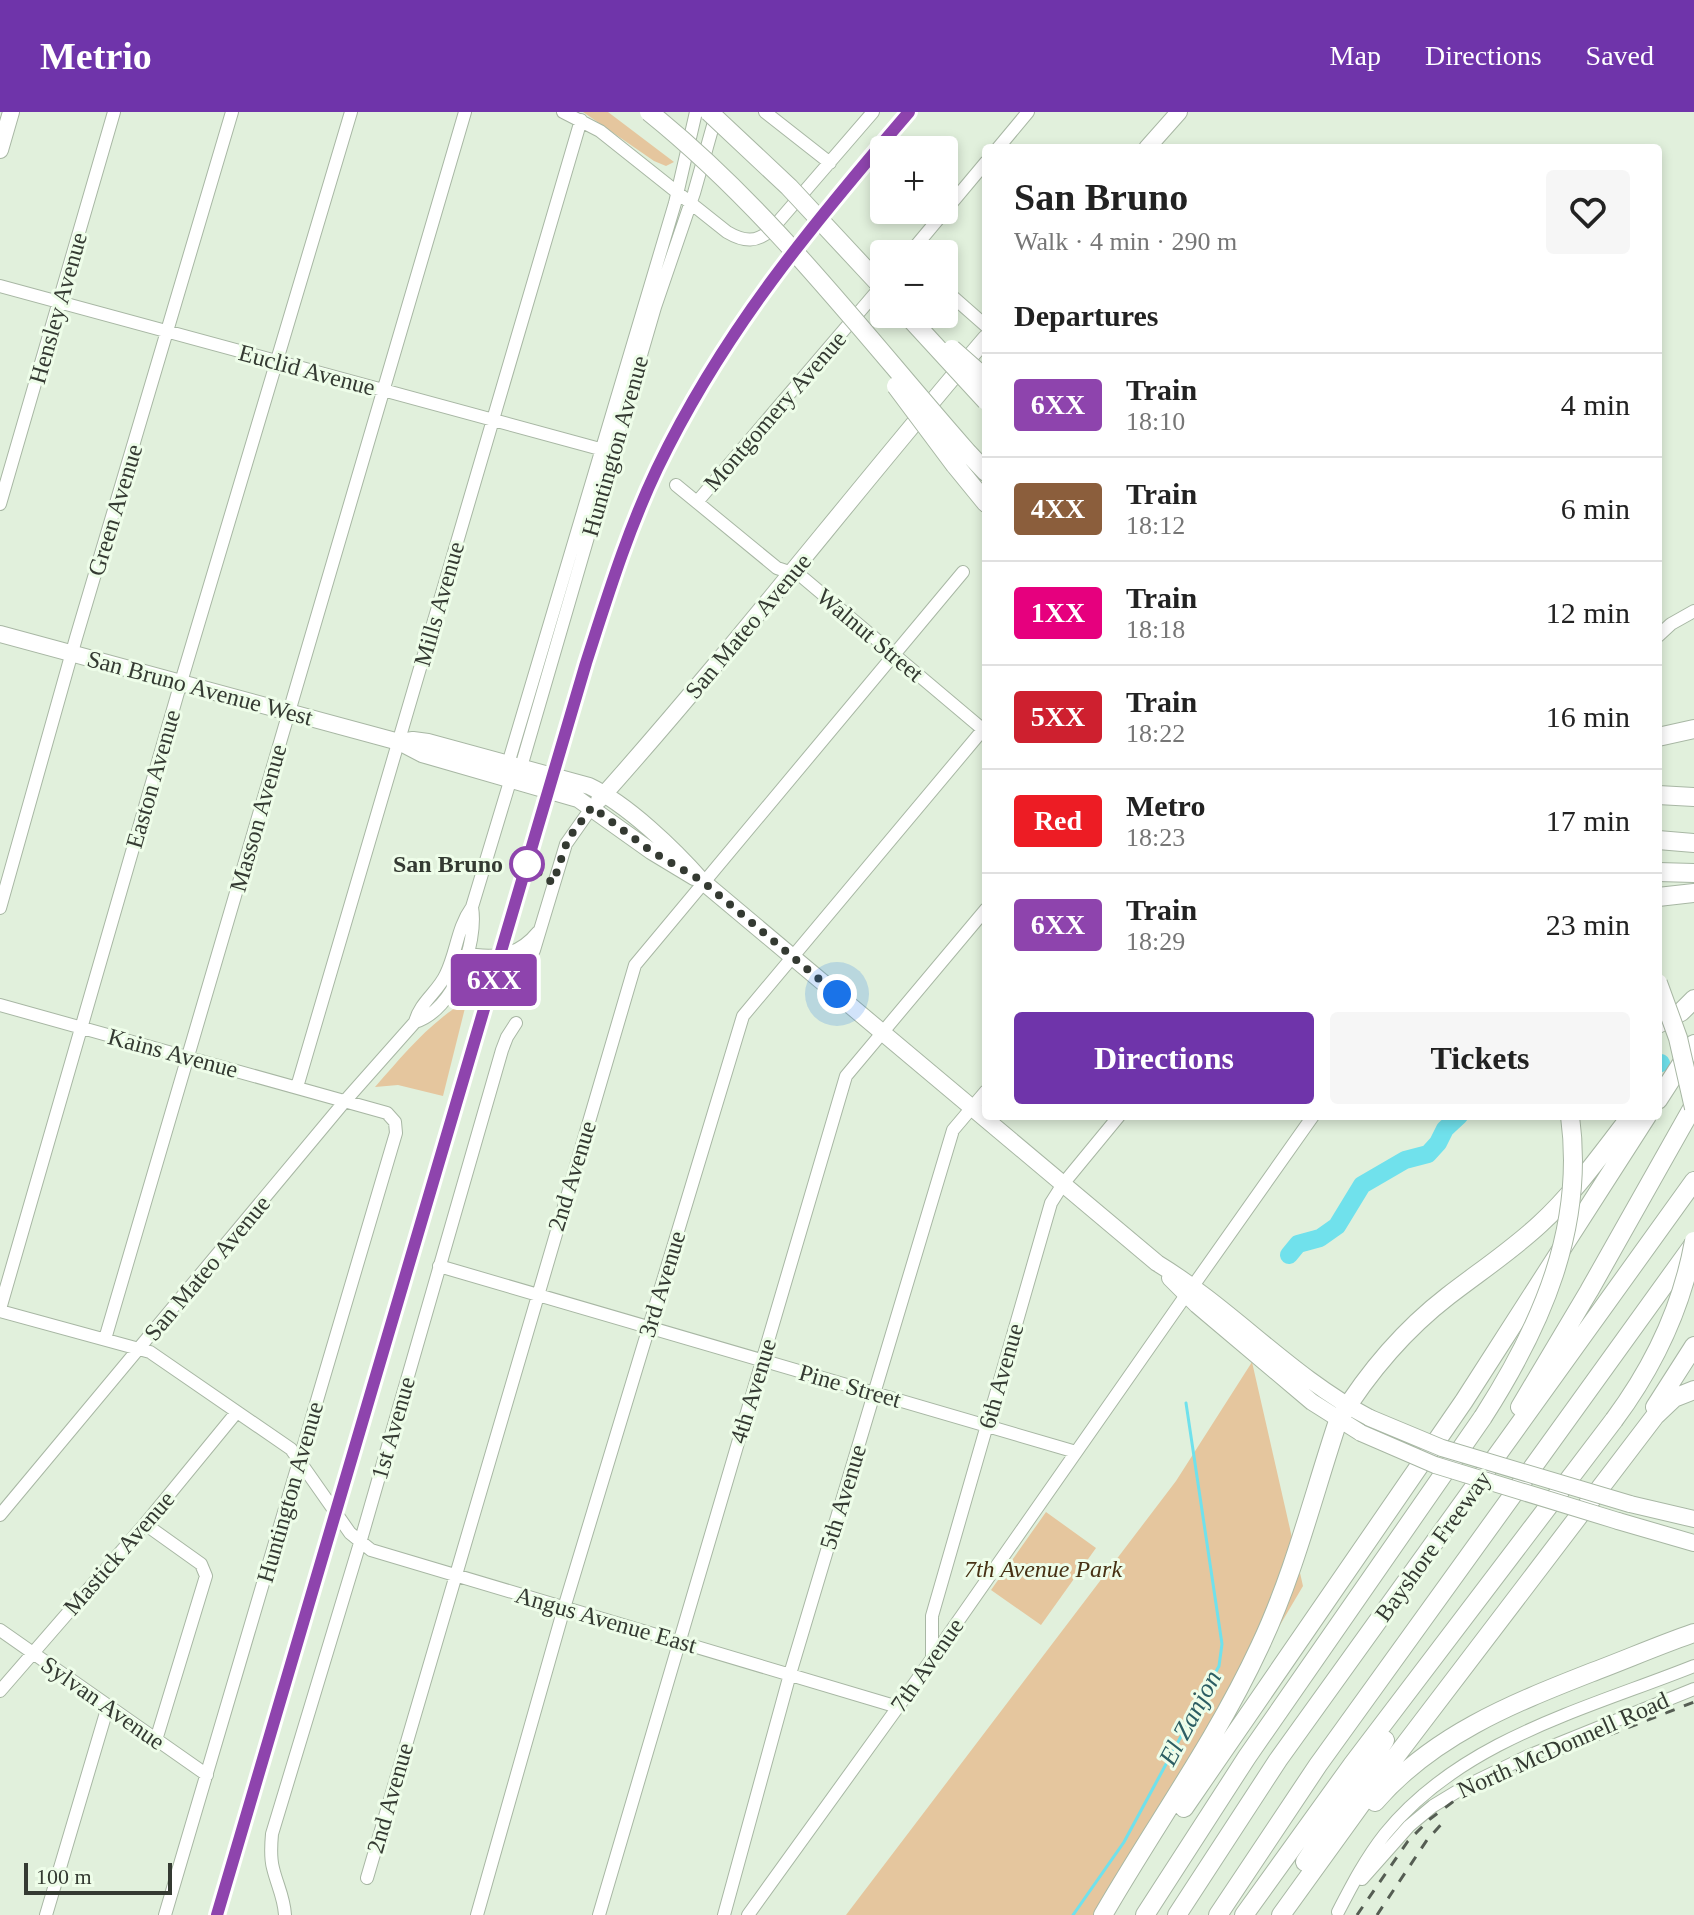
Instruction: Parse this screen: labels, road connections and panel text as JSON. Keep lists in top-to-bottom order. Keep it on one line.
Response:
{"streets":{"highway":["Bayshore Freeway"],"main road":["San Mateo Avenue","San Bruno Avenue West"],"street":["Hensley Avenue","Euclid Avenue","Montgomery Avenue","Huntington Avenue","Green Avenue","Mills Avenue","Walnut Street","Easton Avenue","Masson Avenue","Kains Avenue","2nd Avenue","3rd Avenue","6th Avenue","Pine Street","4th Avenue","1st Avenue","5th Avenue","Mastick Avenue","Angus Avenue East","7th Avenue","Sylvan Avenue","North McDonnell Road"]},"crossings":[["Hensley Avenue","Euclid Avenue"],["Euclid Avenue","Huntington Avenue"],["Euclid Avenue","Green Avenue"],["Euclid Avenue","Mills Avenue"],["Euclid Avenue","Easton Avenue"],["Euclid Avenue","Masson Avenue"],["Montgomery Avenue","Walnut Street"],["Huntington Avenue","San Mateo Avenue"],["Huntington Avenue","San Bruno Avenue West"],["Huntington Avenue","Kains Avenue"],["Huntington Avenue","Angus Avenue East"],["Huntington Avenue","Sylvan Avenue"],["Green Avenue","San Bruno Avenue West"],["Mills Avenue","San Bruno Avenue West"],["Mills Avenue","Kains Avenue"],["San Mateo Avenue","Walnut Street"],["San Mateo Avenue","San Bruno Avenue West"],["San Mateo Avenue","Kains Avenue"],["San Mateo Avenue","Angus Avenue East"],["Walnut Street","2nd Avenue"],["San Bruno Avenue West","Easton Avenue"],["San Bruno Avenue West","Masson Avenue"],["San Bruno Avenue West","2nd Avenue"],["Easton Avenue","Kains Avenue"],["Easton Avenue","Angus Avenue East"],["Masson Avenue","Kains Avenue"],["Masson Avenue","Angus Avenue East"],["2nd Avenue","Pine Street"],["2nd Avenue","Angus Avenue East"],["3rd Avenue","Pine Street"],["3rd Avenue","Angus Avenue East"],["6th Avenue","Pine Street"],["6th Avenue","7th Avenue"],["Pine Street","4th Avenue"],["Pine Street","1st Avenue"],["Pine Street","5th Avenue"],["Pine Street","7th Avenue"],["4th Avenue","Angus Avenue East"],["1st Avenue","Angus Avenue East"],["5th Avenue","Angus Avenue East"],["Mastick Avenue","Angus Avenue East"],["Mastick Avenue","Sylvan Avenue"],["Angus Avenue East","7th Avenue"]],"water":["El Zanjon"],"parks":["7th Avenue Park"],"places":["San Bruno"],"scale_bar":"100 m","page":{"header":"Metrio","nav":["Map","Directions","Saved"],"on_map":"6XX","map_buttons":["+","−"],"heading":[["San Bruno","Walk · 4 min · 290 m"],"Departures"],"list":[{"mark":"6XX","name":"Train","note":"18:10","value":"4 min"},{"mark":"4XX","name":"Train","note":"18:12","value":"6 min"},{"mark":"1XX","name":"Train","note":"18:18","value":"12 min"},{"mark":"5XX","name":"Train","note":"18:22","value":"16 min"},{"mark":"Red","name":"Metro","note":"18:23","value":"17 min"},{"mark":"6XX","name":"Train","note":"18:29","value":"23 min"}],"buttons":["Directions","Tickets"],"scale":"100 m"}}
